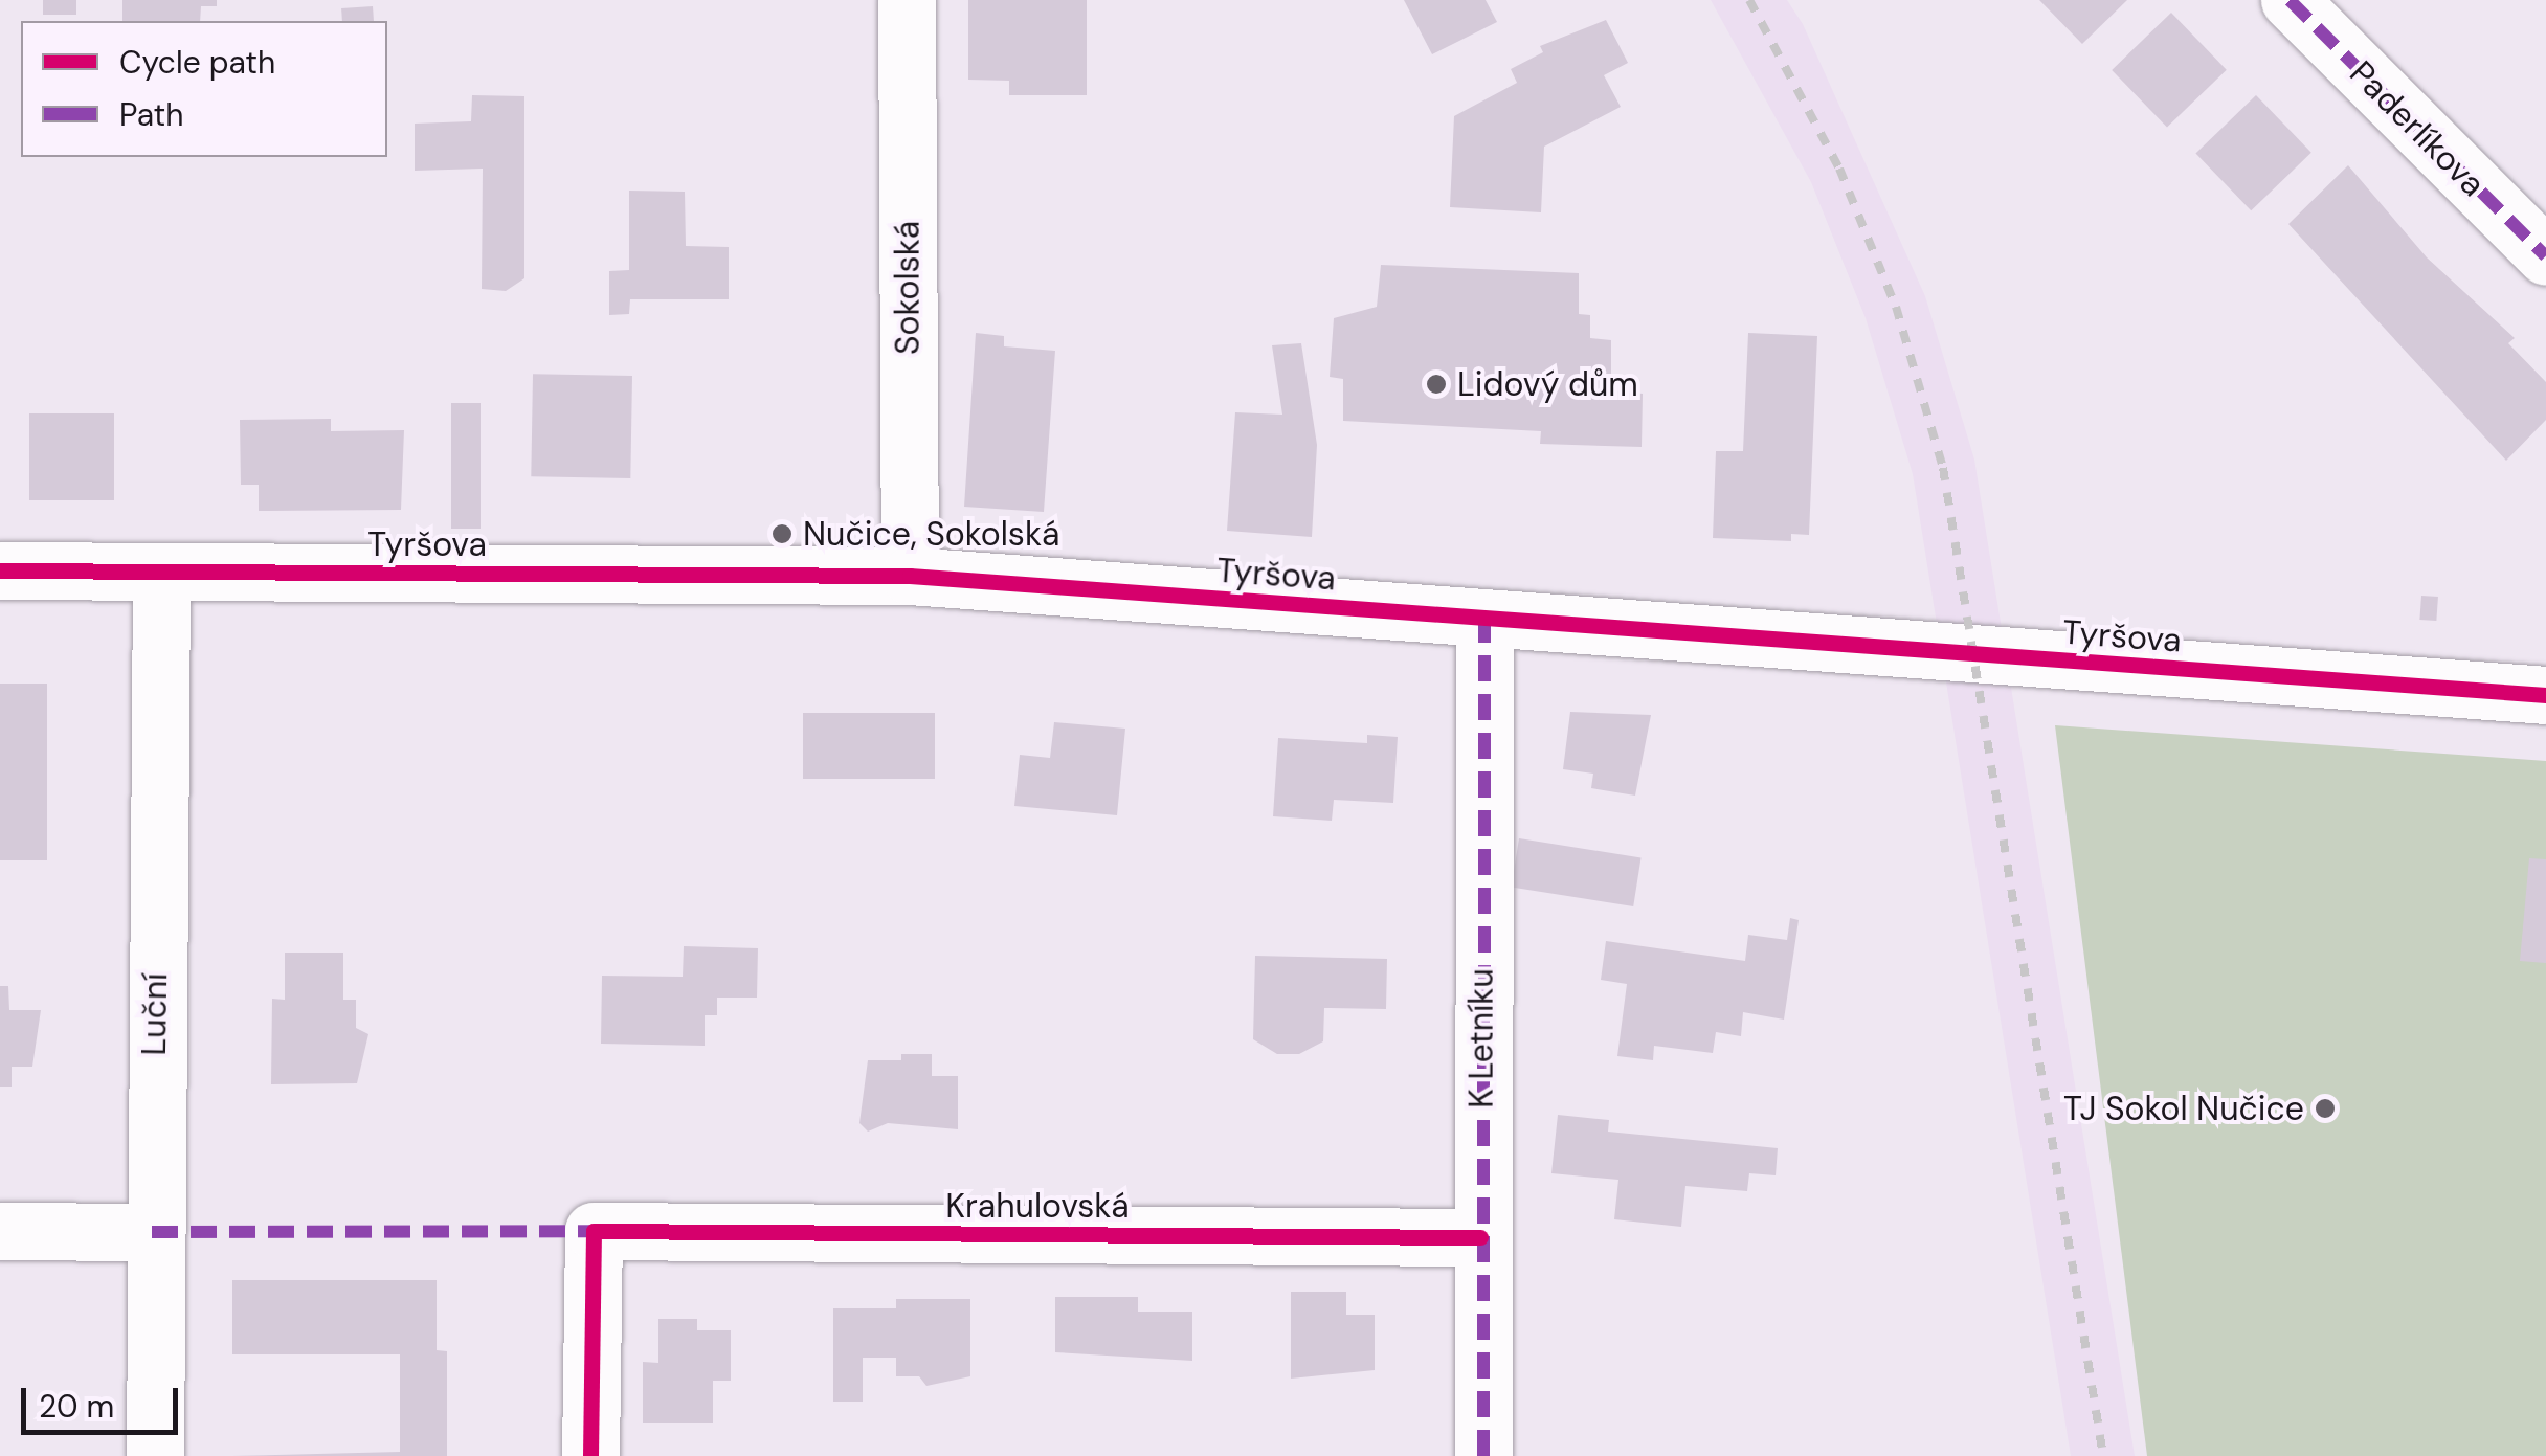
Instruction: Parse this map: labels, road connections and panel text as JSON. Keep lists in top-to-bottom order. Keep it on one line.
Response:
{"streets":{"street":["Paderlíkova","Sokolská","Tyršova","Luční","K Letníku","Krahulovská"]},"crossings":[["Sokolská","Tyršova"],["Tyršova","Luční"],["Tyršova","K Letníku"],["K Letníku","Krahulovská"]],"places":["Lidový dům","Nučice, Sokolská","TJ Sokol Nučice"],"legend":["Cycle path","Path"],"scale_bar":"20 m"}
